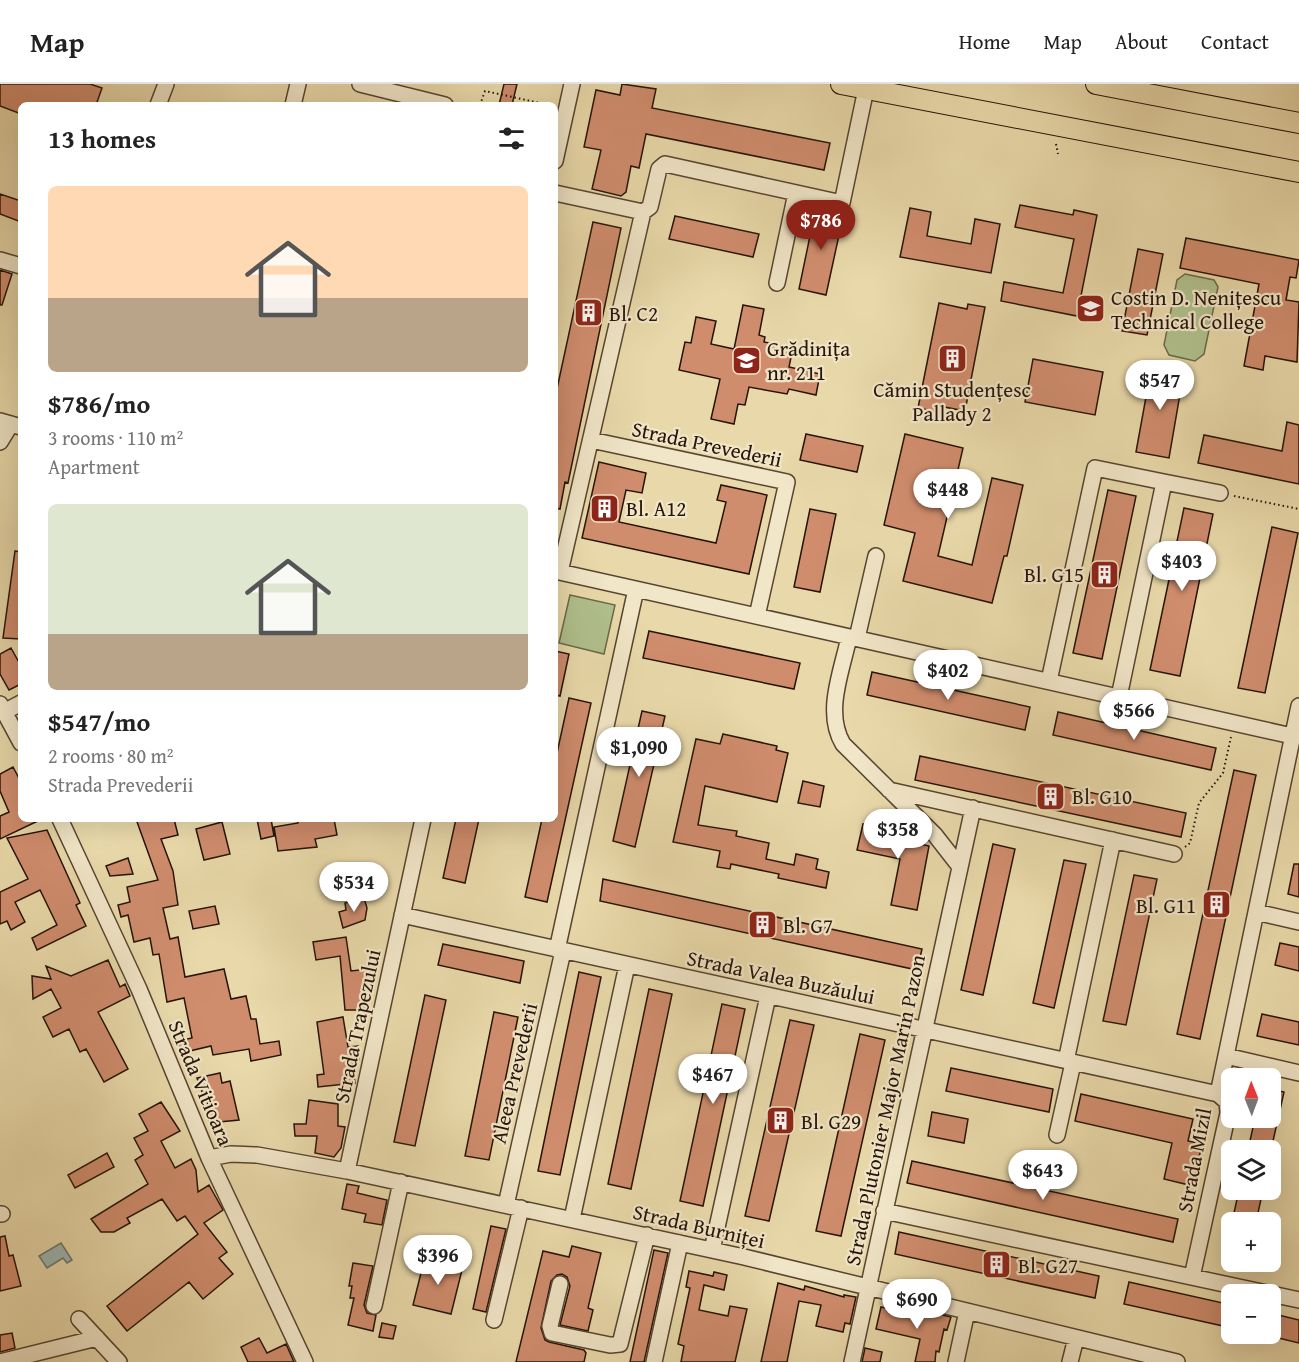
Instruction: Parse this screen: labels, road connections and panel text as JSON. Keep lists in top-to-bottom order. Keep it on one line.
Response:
{"streets":{"street":["Strada Prevederii","Strada Valea Buzăului","Strada Trapezului","Aleea Prevederii","Strada Vitioara","Strada Plutonier Major Marin Pazon","Strada Mizil","Strada Burniței"]},"crossings":[["Strada Valea Buzăului","Strada Trapezului"],["Strada Valea Buzăului","Aleea Prevederii"],["Strada Valea Buzăului","Strada Plutonier Major Marin Pazon"],["Strada Valea Buzăului","Strada Mizil"],["Strada Trapezului","Strada Burniței"],["Aleea Prevederii","Strada Burniței"],["Strada Vitioara","Strada Burniței"],["Strada Plutonier Major Marin Pazon","Strada Burniței"]],"places":{"school or university":["Costin D. Nenițescu Technical College","Grădinița nr. 211"],"building":["Bl. C2","Cămin Studențesc Pallady 2","Bl. A12","Bl. G15","Bl. G10","Bl. G11","Bl. G7","Bl. G29","Bl. G27"]},"north":"top","page":{"header":"Map","nav":["Home","Map","About","Contact"],"heading":"13 homes","list":[{"name":"$786/mo","note":"3 rooms · 110 m² · Apartment"},{"name":"$547/mo","note":"2 rooms · 80 m² · Strada Prevederii"}],"price":["$786","$547","$448","$403","$402","$566","$1,090","$358","$534","$467","$643","$396","$690"],"map_buttons":["+","−"]}}
